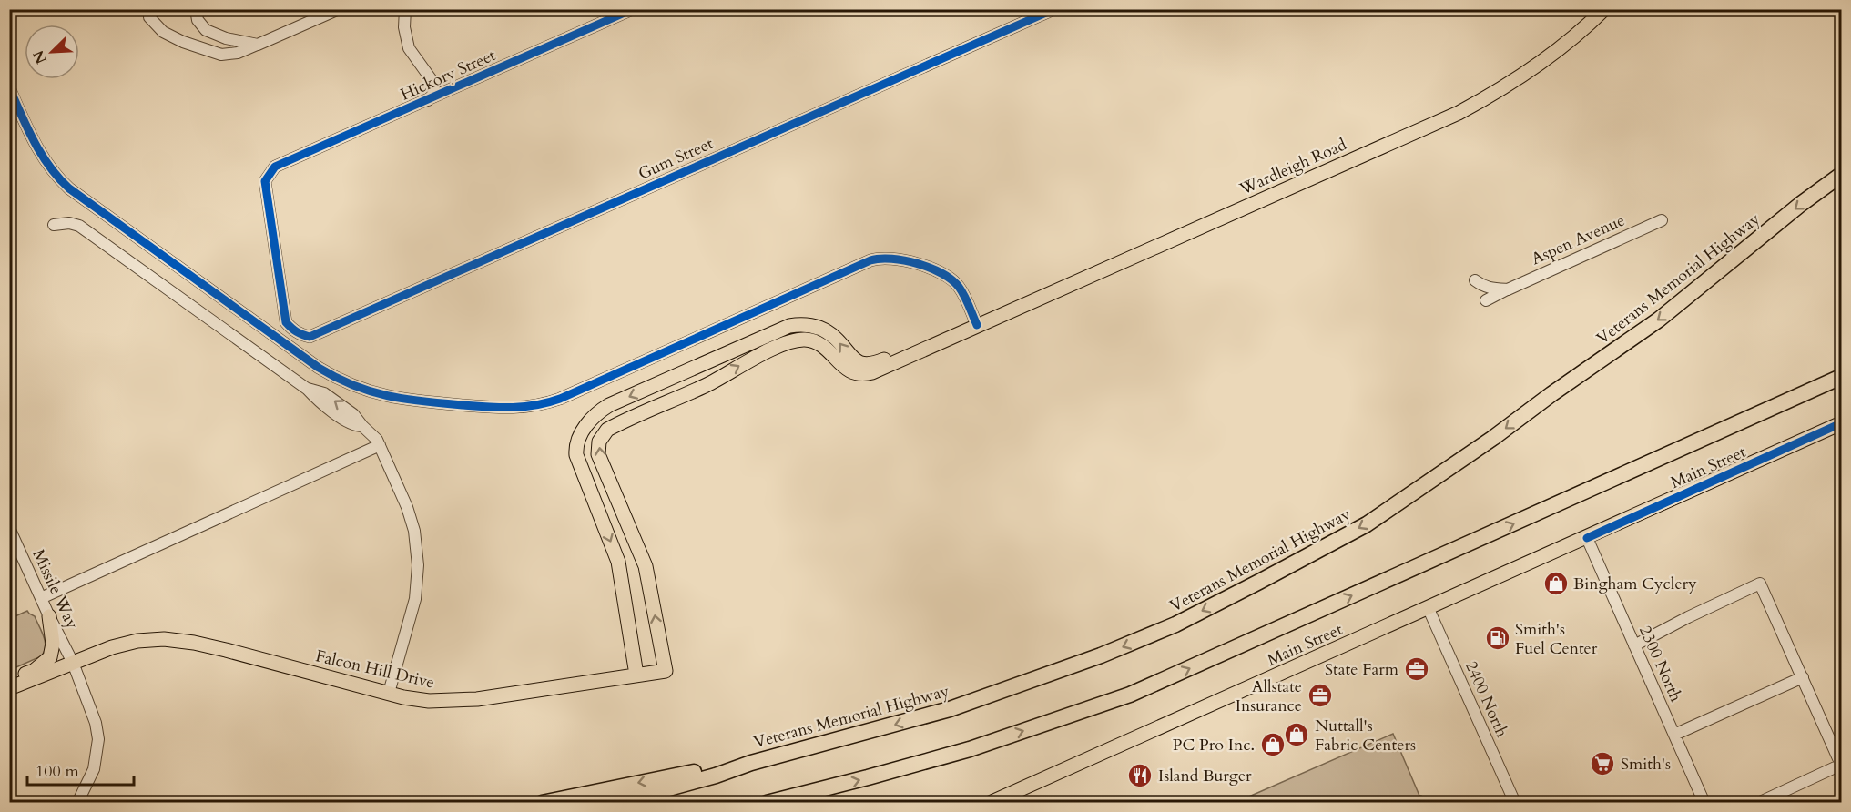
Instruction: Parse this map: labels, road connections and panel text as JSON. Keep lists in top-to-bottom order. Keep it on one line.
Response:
{"streets":{"highway":["Veterans Memorial Highway"],"main road":["Wardleigh Road","Main Street","Falcon Hill Drive"],"street":["Hickory Street","Gum Street","Aspen Avenue","Missile Way","2300 North","2400 North"]},"crossings":[["Hickory Street","Gum Street"],["Wardleigh Road","Falcon Hill Drive"],["Main Street","2300 North"],["Main Street","2400 North"],["Missile Way","Falcon Hill Drive"]],"places":{"shop":["Bingham Cyclery","Nuttall's Fabric Centers","PC Pro Inc."],"fuel station":["Smith's Fuel Center"],"office":["State Farm","Allstate Insurance"],"supermarket":["Smith's"],"restaurant":["Island Burger"]},"scale_bar":"100 m","north":"bottom left"}
